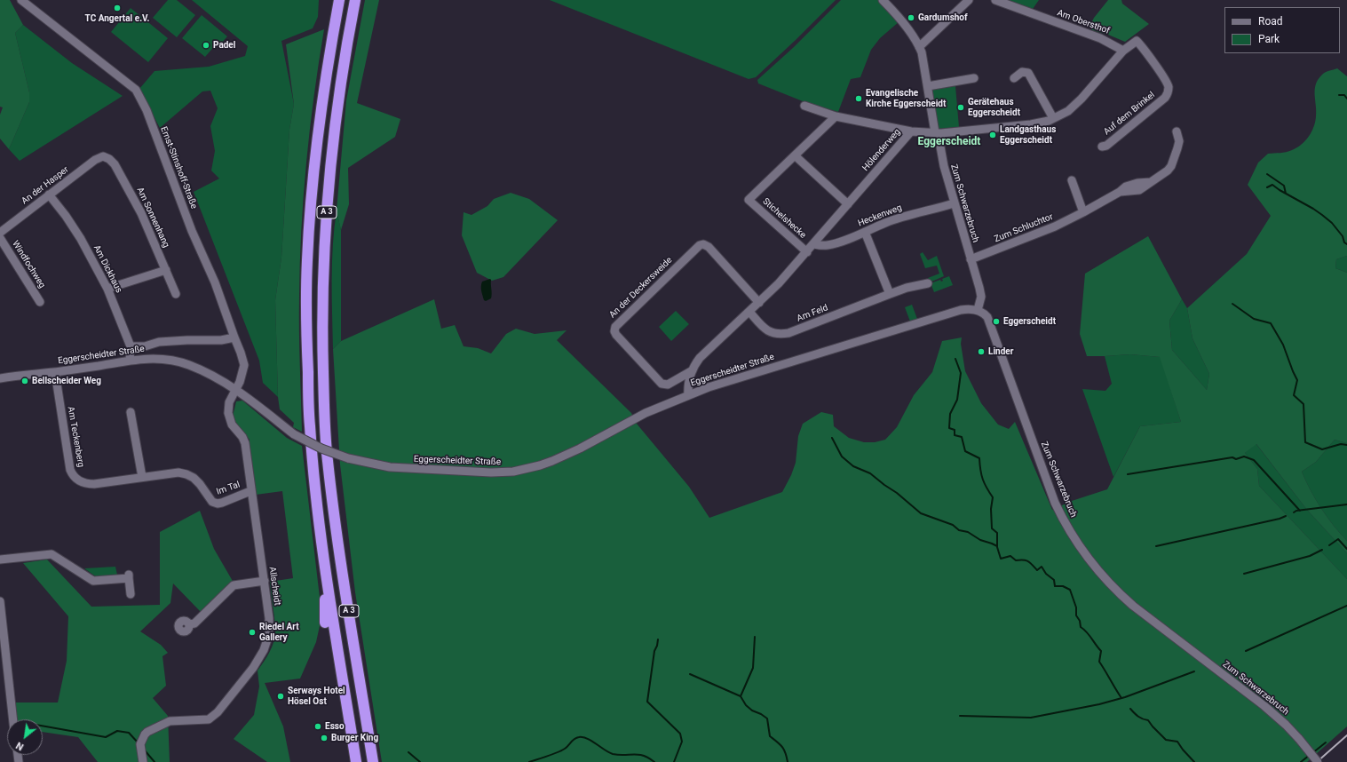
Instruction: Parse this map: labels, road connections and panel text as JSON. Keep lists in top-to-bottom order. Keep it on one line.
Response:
{"streets":{"highway":["A 3"],"street":["Am Obersthof","Auf dem Brinkel","Hölenderweg","Ernst-Stinshoff-Straße","An der Hasper","Zum Schwarzebruch","Heckenweg","Am Sonnenhang","Stichelshecke","Zum Schluchtor","Windfochweg","Am Dickhaus","An der Deckersweide","Am Feld","Eggerscheidter Straße","Am Teckenberg","Im Tal","Allscheidt"]},"crossings":[["Am Obersthof","Hölenderweg"],["Auf dem Brinkel","Hölenderweg"],["Hölenderweg","Zum Schwarzebruch"],["Hölenderweg","Heckenweg"],["Hölenderweg","Stichelshecke"],["Hölenderweg","An der Deckersweide"],["Hölenderweg","Am Feld"],["Hölenderweg","Eggerscheidter Straße"],["Ernst-Stinshoff-Straße","Eggerscheidter Straße"],["Ernst-Stinshoff-Straße","Allscheidt"],["An der Hasper","Am Sonnenhang"],["An der Hasper","Am Dickhaus"],["Zum Schwarzebruch","Heckenweg"],["Zum Schwarzebruch","Zum Schluchtor"],["Zum Schwarzebruch","Eggerscheidter Straße"],["Am Dickhaus","Eggerscheidter Straße"],["Eggerscheidter Straße","Am Teckenberg"],["Eggerscheidter Straße","Allscheidt"],["Am Teckenberg","Im Tal"],["Im Tal","Allscheidt"]],"districts":["Eggerscheidt"],"places":["TC Angertal e.V.","Gardumshof","Padel","Evangelische Kirche Eggerscheidt","Gerätehaus Eggerscheidt","Landgasthaus Eggerscheidt","Eggerscheidt","Linder","Bellscheider Weg","Riedel Art Gallery","Serways Hotel Hösel Ost","Esso","Burger King"],"legend":["Road","Park"],"north":"bottom left"}
